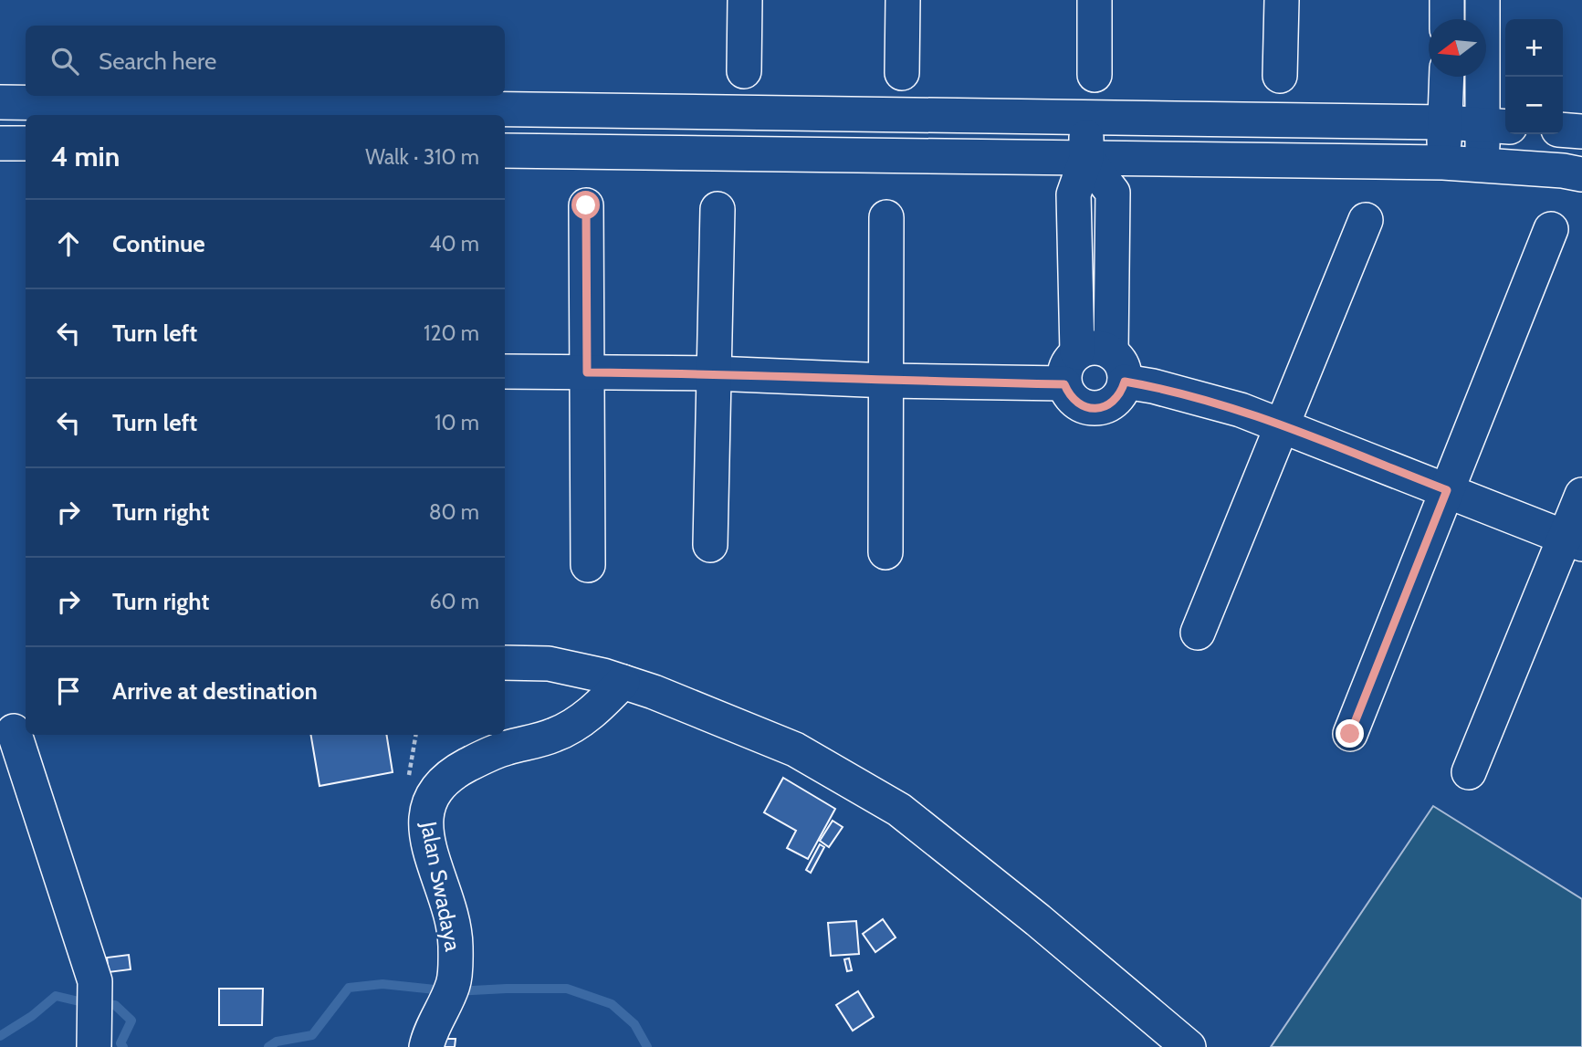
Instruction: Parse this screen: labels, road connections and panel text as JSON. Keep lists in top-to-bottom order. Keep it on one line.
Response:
{"streets":{"street":["Jalan Swadaya"]},"north":"left","page":{"map_buttons":["+","−"],"search":"Search here","heading":["4 min","Walk · 310 m"],"list":[["Continue","40 m"],["Turn left","120 m"],["Turn left","10 m"],["Turn right","80 m"],["Turn right","60 m"],"Arrive at destination"]}}
